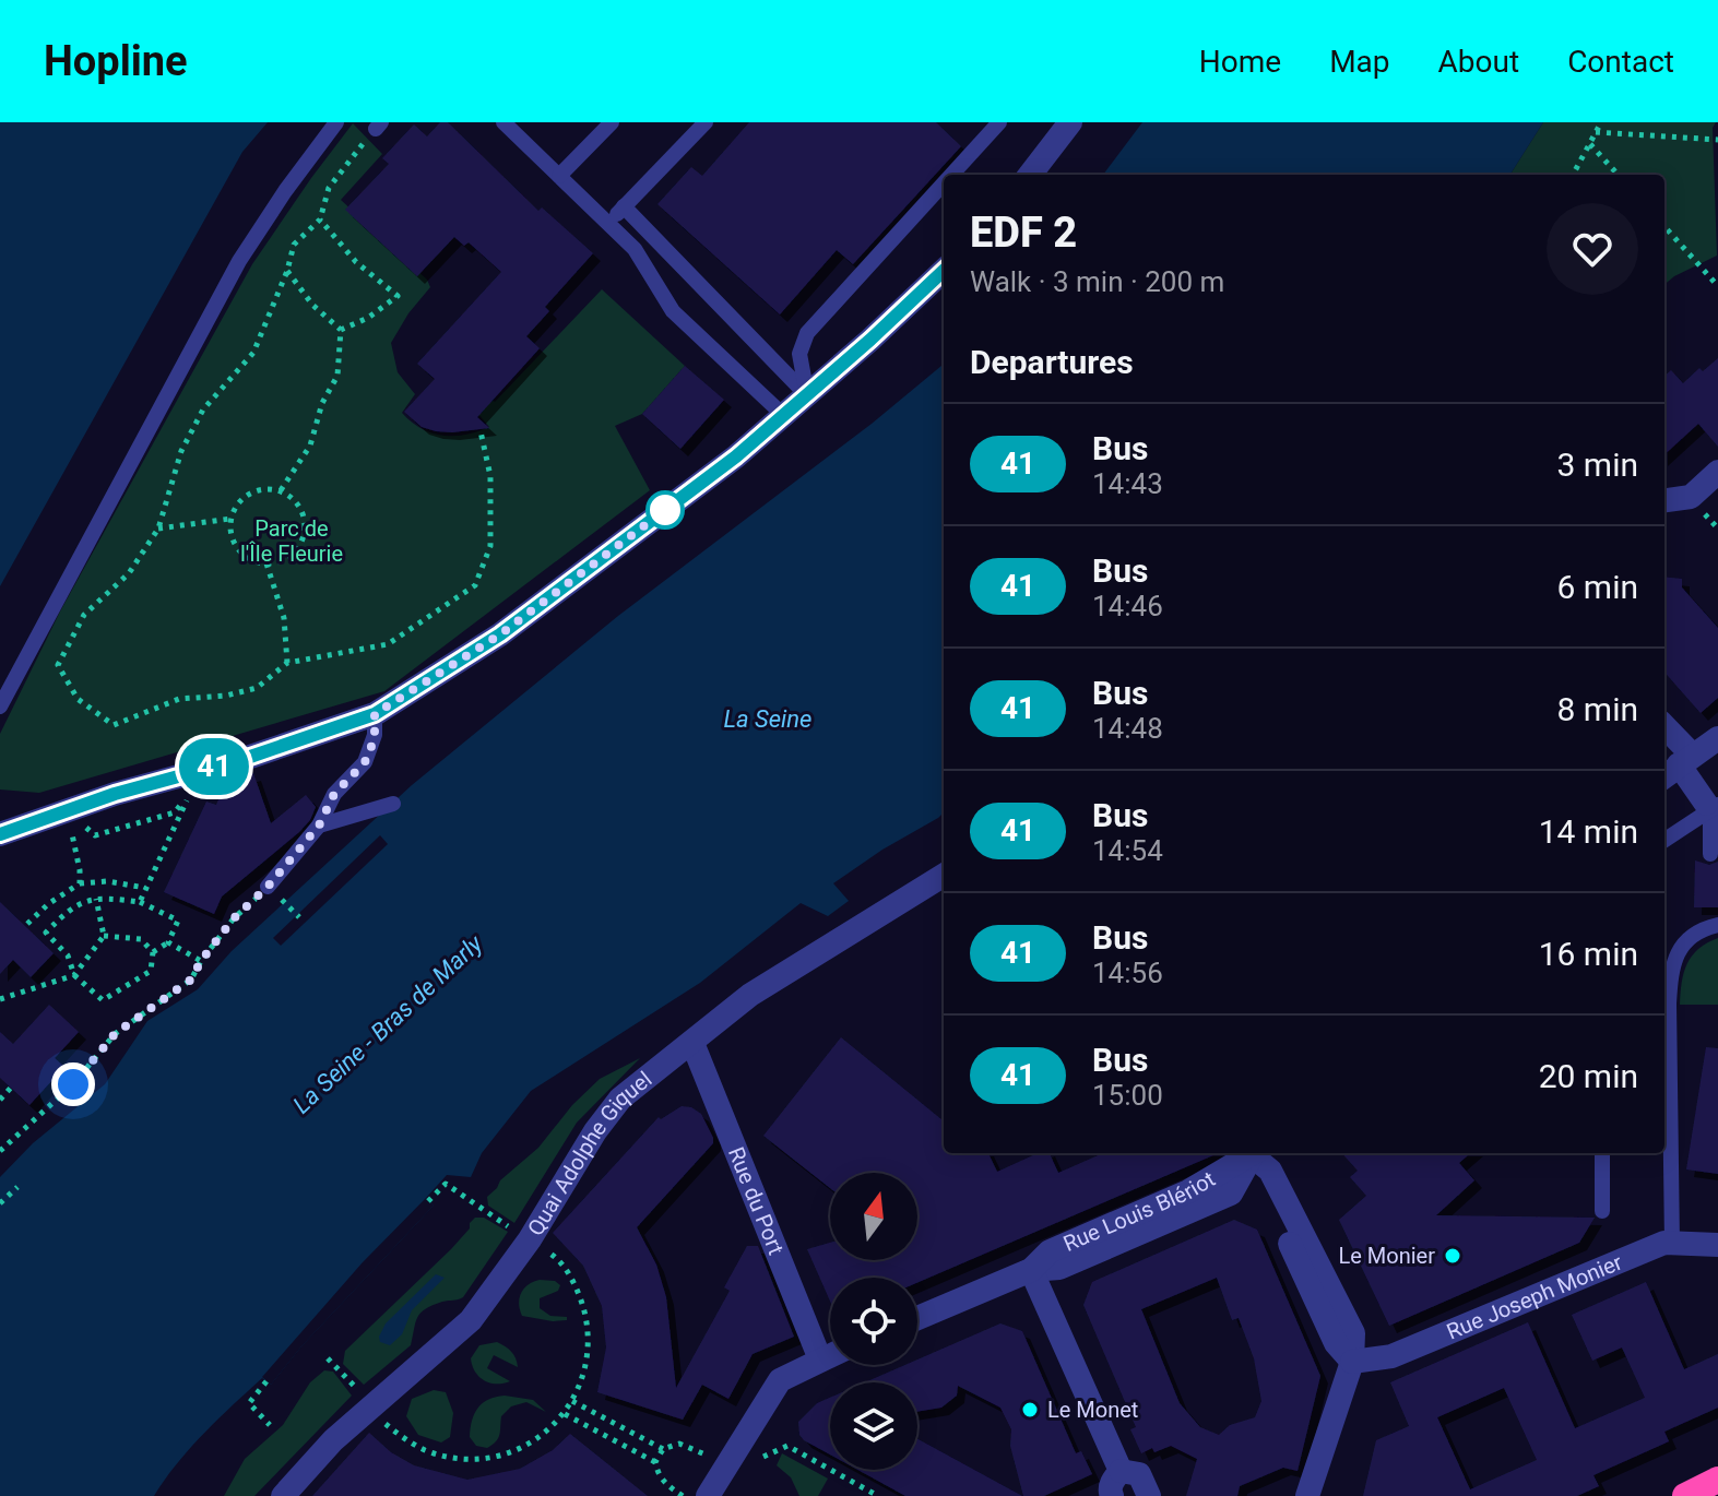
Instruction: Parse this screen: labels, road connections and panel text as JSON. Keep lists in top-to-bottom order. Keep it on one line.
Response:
{"streets":{"street":["Quai Adolphe Giquel","Rue du Port","Rue Louis Blériot","Rue Joseph Monier"]},"crossings":[["Quai Adolphe Giquel","Rue du Port"]],"water":["La Seine","La Seine - Bras de Marly"],"parks":["Parc de l'Île Fleurie"],"places":["Le Monier","Le Monet"],"lines":["bus line 41"],"north":"top","page":{"header":"Hopline","nav":["Home","Map","About","Contact"],"on_map":"41","heading":[["EDF 2","Walk · 3 min · 200 m"],"Departures"],"list":[{"mark":"41","name":"Bus","note":"14:43","value":"3 min"},{"mark":"41","name":"Bus","note":"14:46","value":"6 min"},{"mark":"41","name":"Bus","note":"14:48","value":"8 min"},{"mark":"41","name":"Bus","note":"14:54","value":"14 min"},{"mark":"41","name":"Bus","note":"14:56","value":"16 min"},{"mark":"41","name":"Bus","note":"15:00","value":"20 min"}]}}
